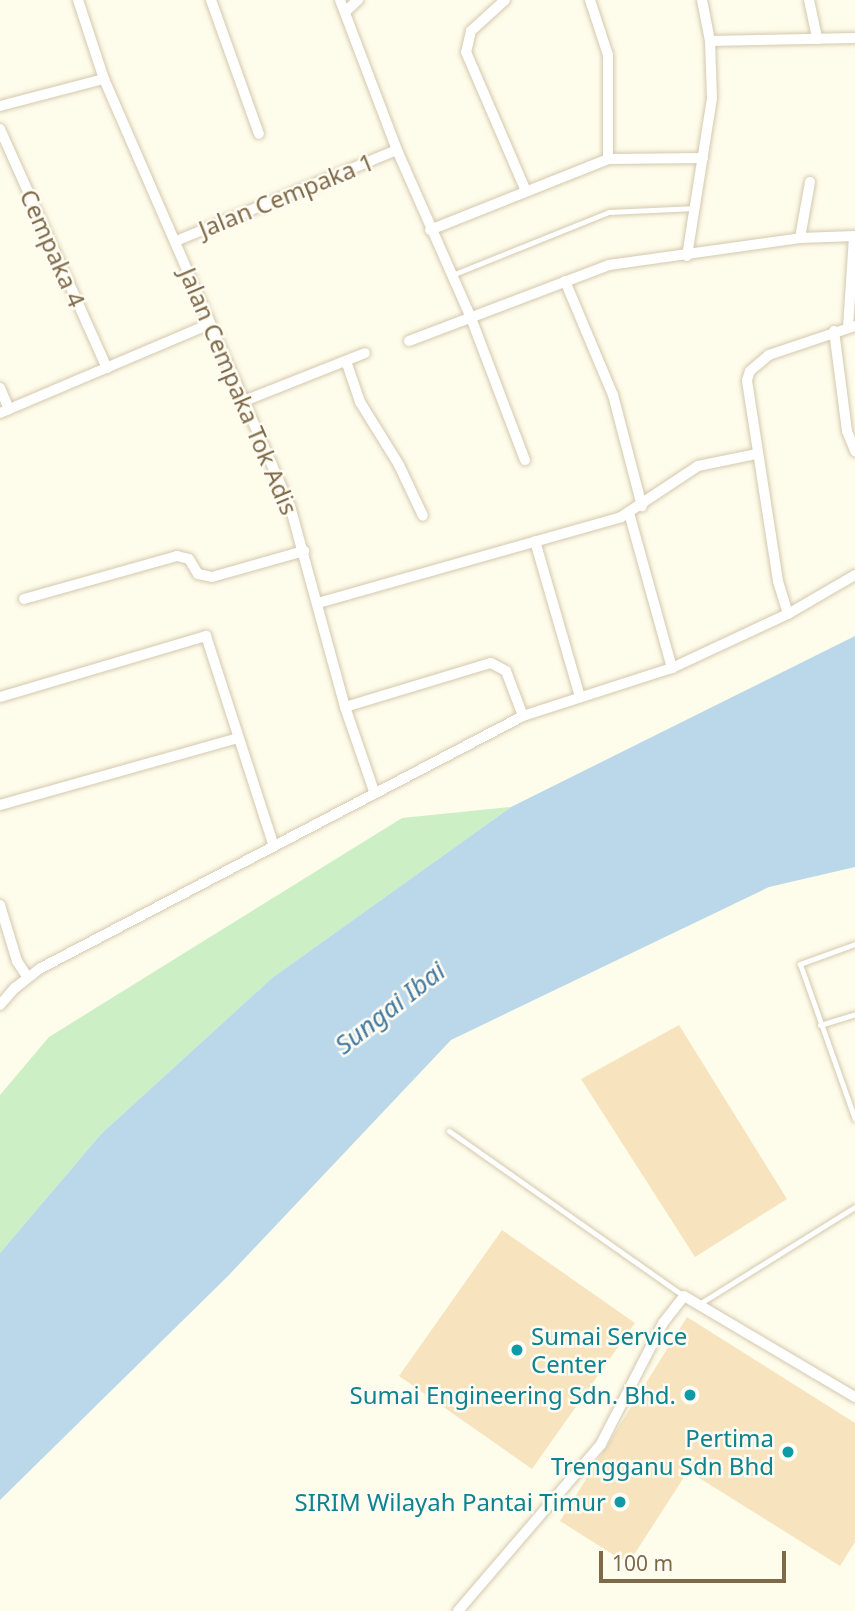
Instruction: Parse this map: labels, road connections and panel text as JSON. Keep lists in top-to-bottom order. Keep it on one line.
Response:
{"streets":{"street":["Jalan Cempaka 1","Cempaka 4","Jalan Cempaka Tok Adis"]},"crossings":[["Jalan Cempaka 1","Jalan Cempaka Tok Adis"]],"water":["Sungai Ibai"],"places":["Sumai Service Center","Sumai Engineering Sdn. Bhd.","Pertima Trengganu Sdn Bhd","SIRIM Wilayah Pantai Timur"],"scale_bar":"100 m"}
